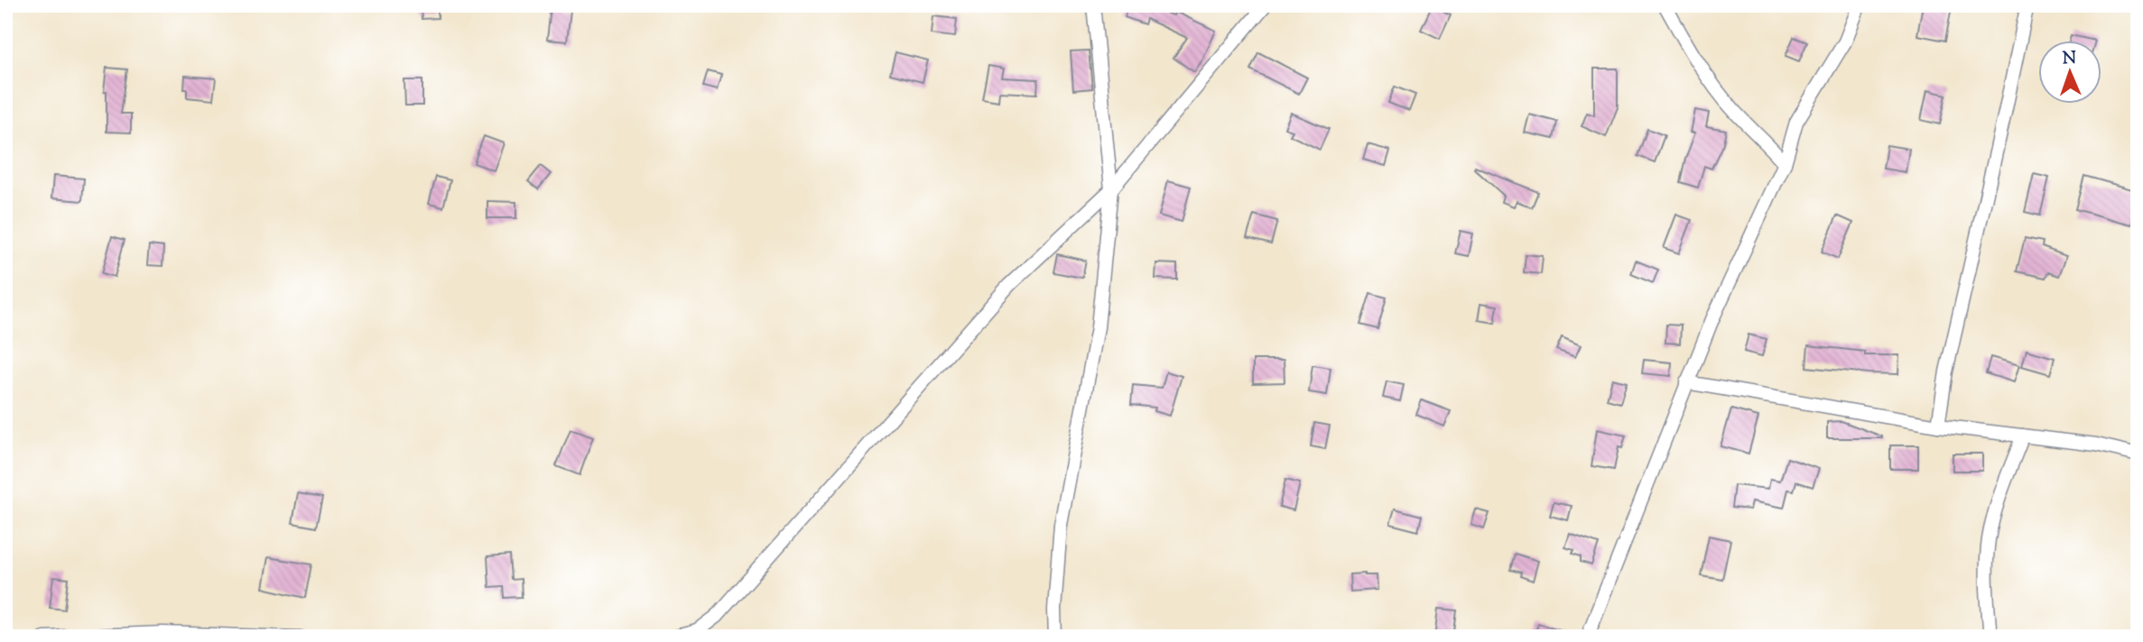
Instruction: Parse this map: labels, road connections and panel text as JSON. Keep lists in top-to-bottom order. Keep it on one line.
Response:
{"north":"top"}
